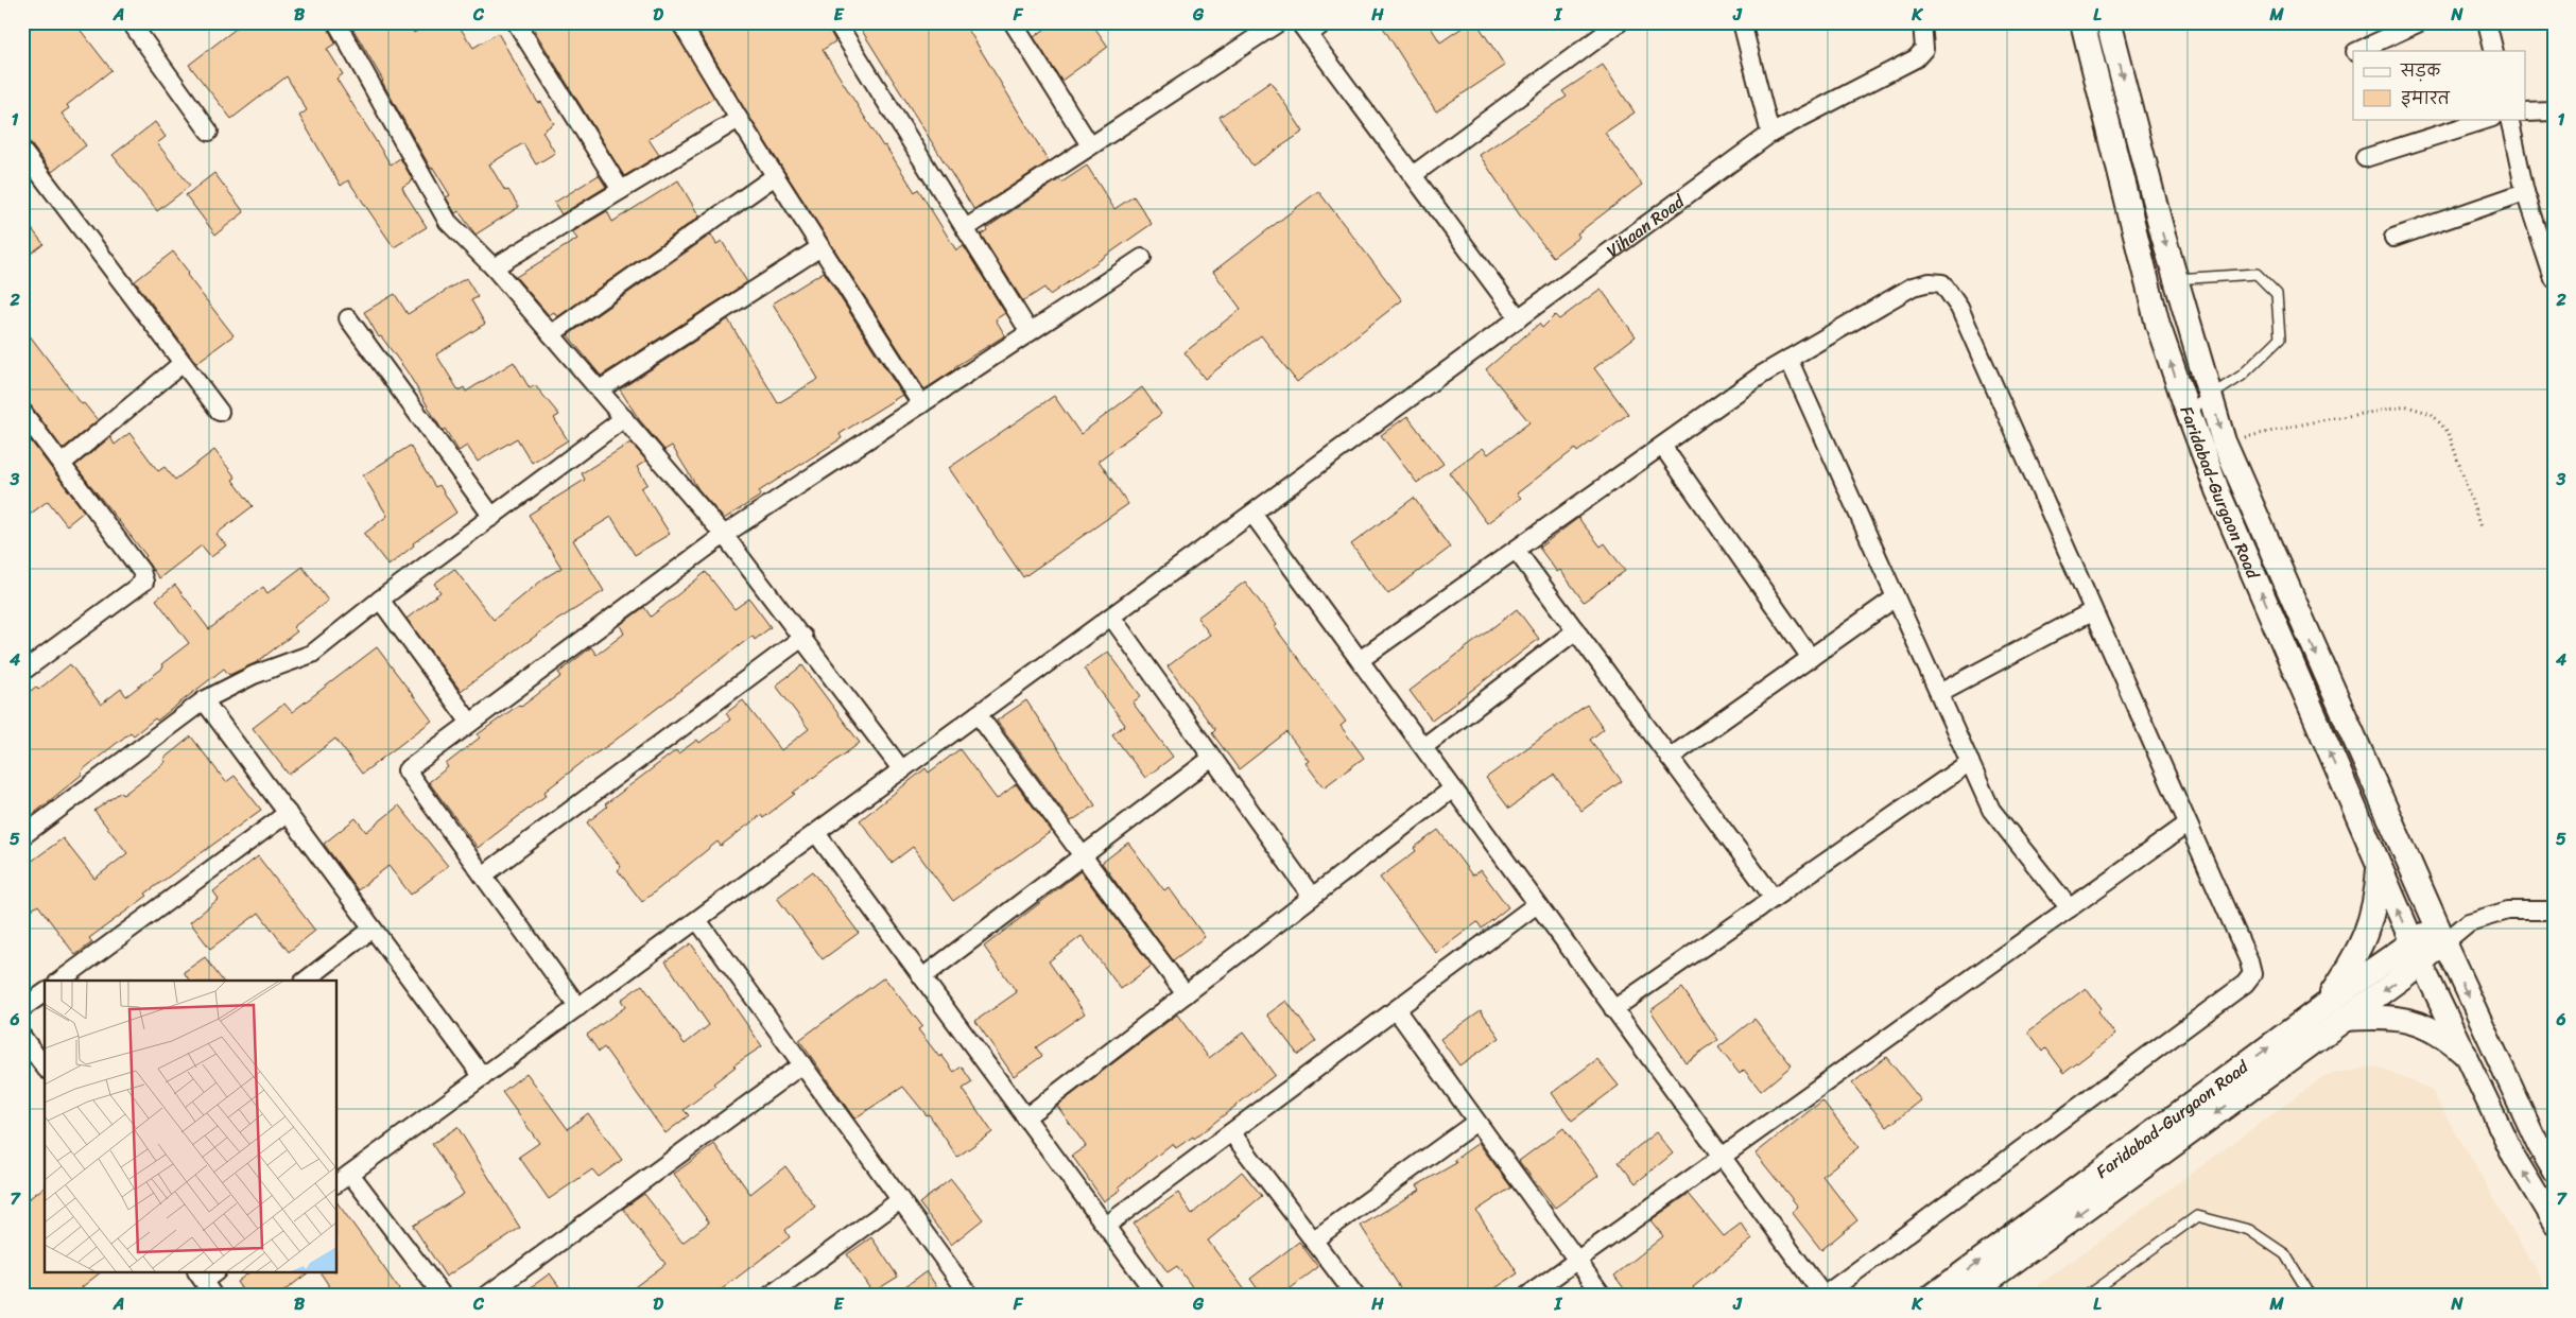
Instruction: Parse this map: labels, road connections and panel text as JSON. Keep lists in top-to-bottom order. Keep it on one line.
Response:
{"streets":{"main road":["Faridabad-Gurgaon Road"],"street":["Vihaan Road"]},"legend":["सड़क","इमारत"],"grid":{"columns":["A","B","C","D","E","F","G","H","I","J","K","L","M","N"],"rows":["1","2","3","4","5","6","7"]}}
